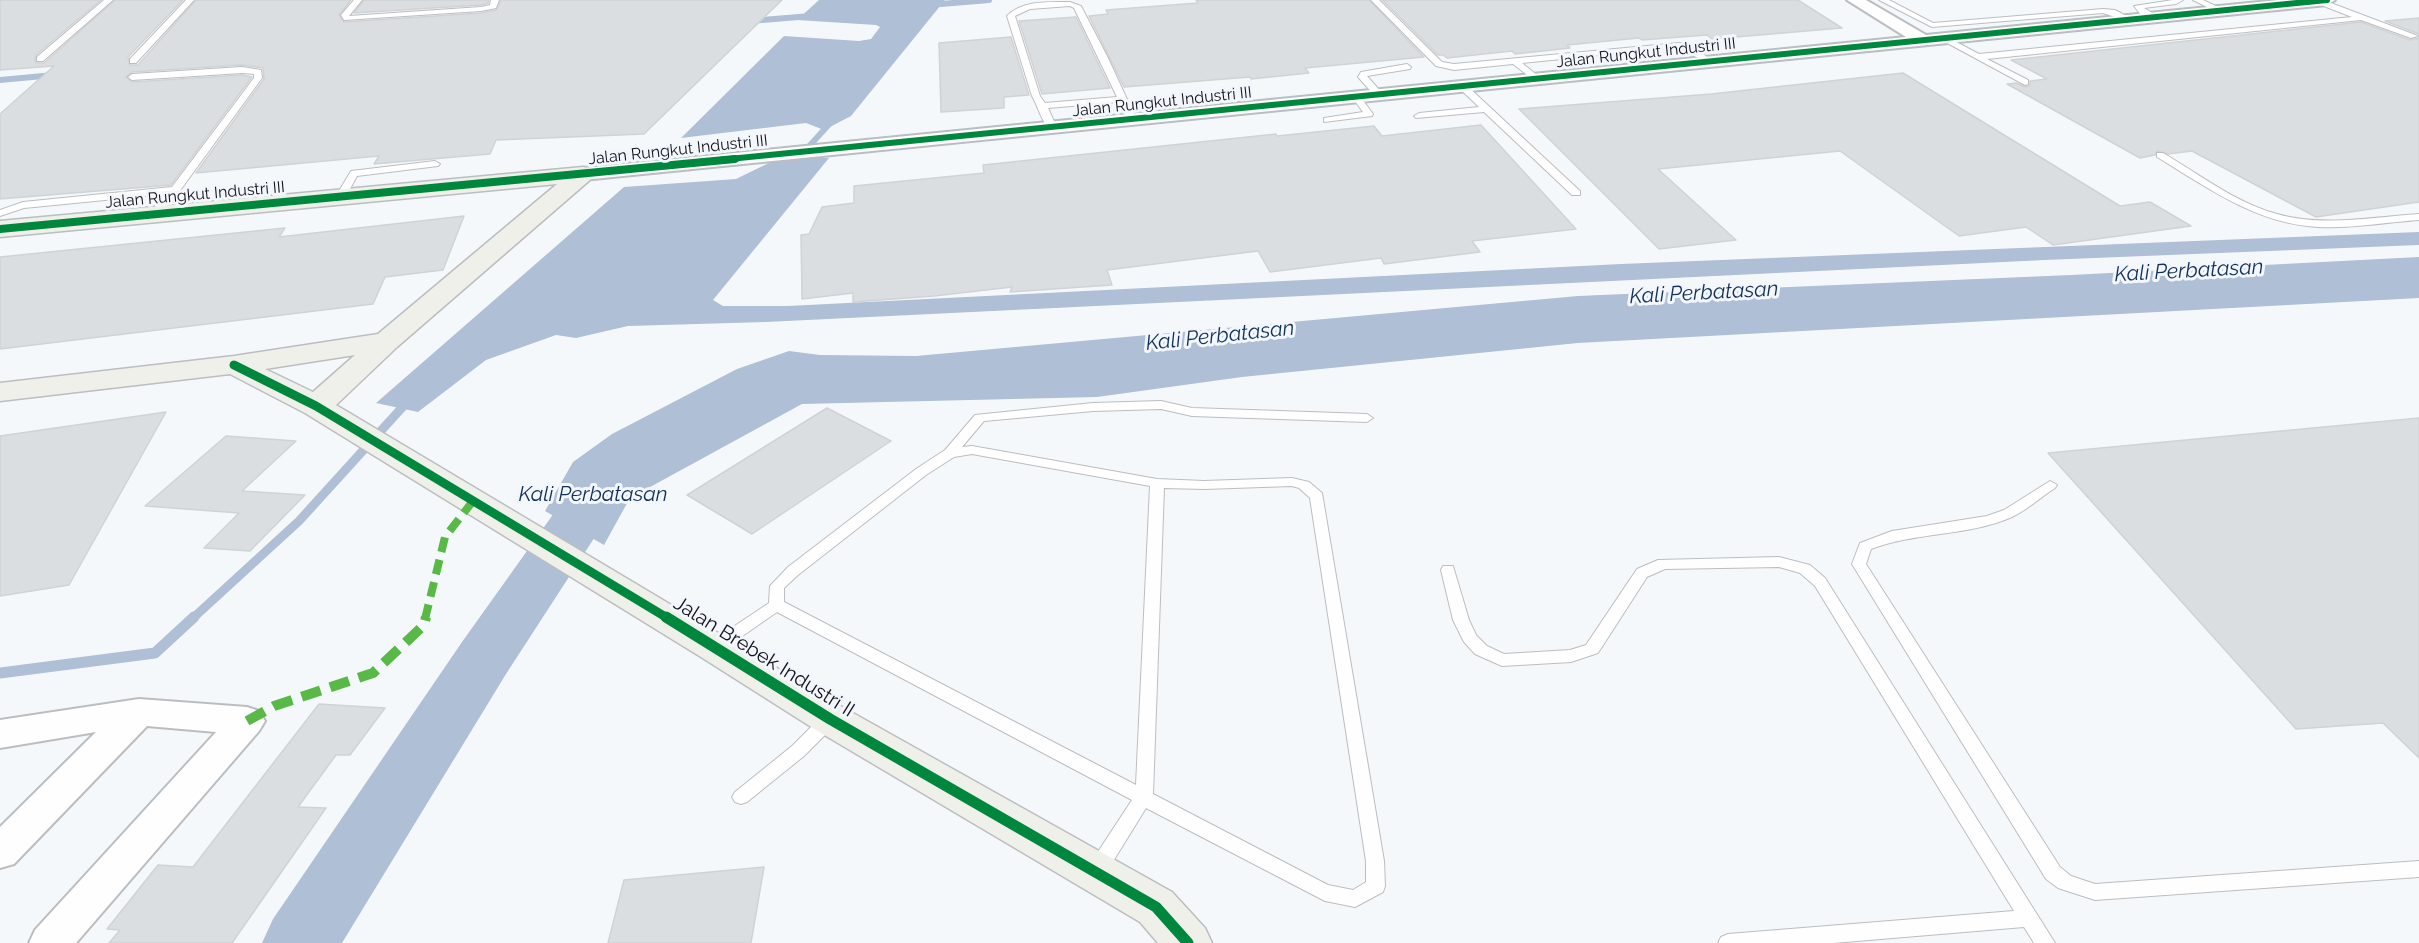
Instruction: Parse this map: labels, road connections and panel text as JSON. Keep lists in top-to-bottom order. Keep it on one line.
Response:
{"streets":{"street":["Jalan Rungkut Industri III","Jalan Brebek Industri II"]},"water":["Kali Perbatasan"]}
